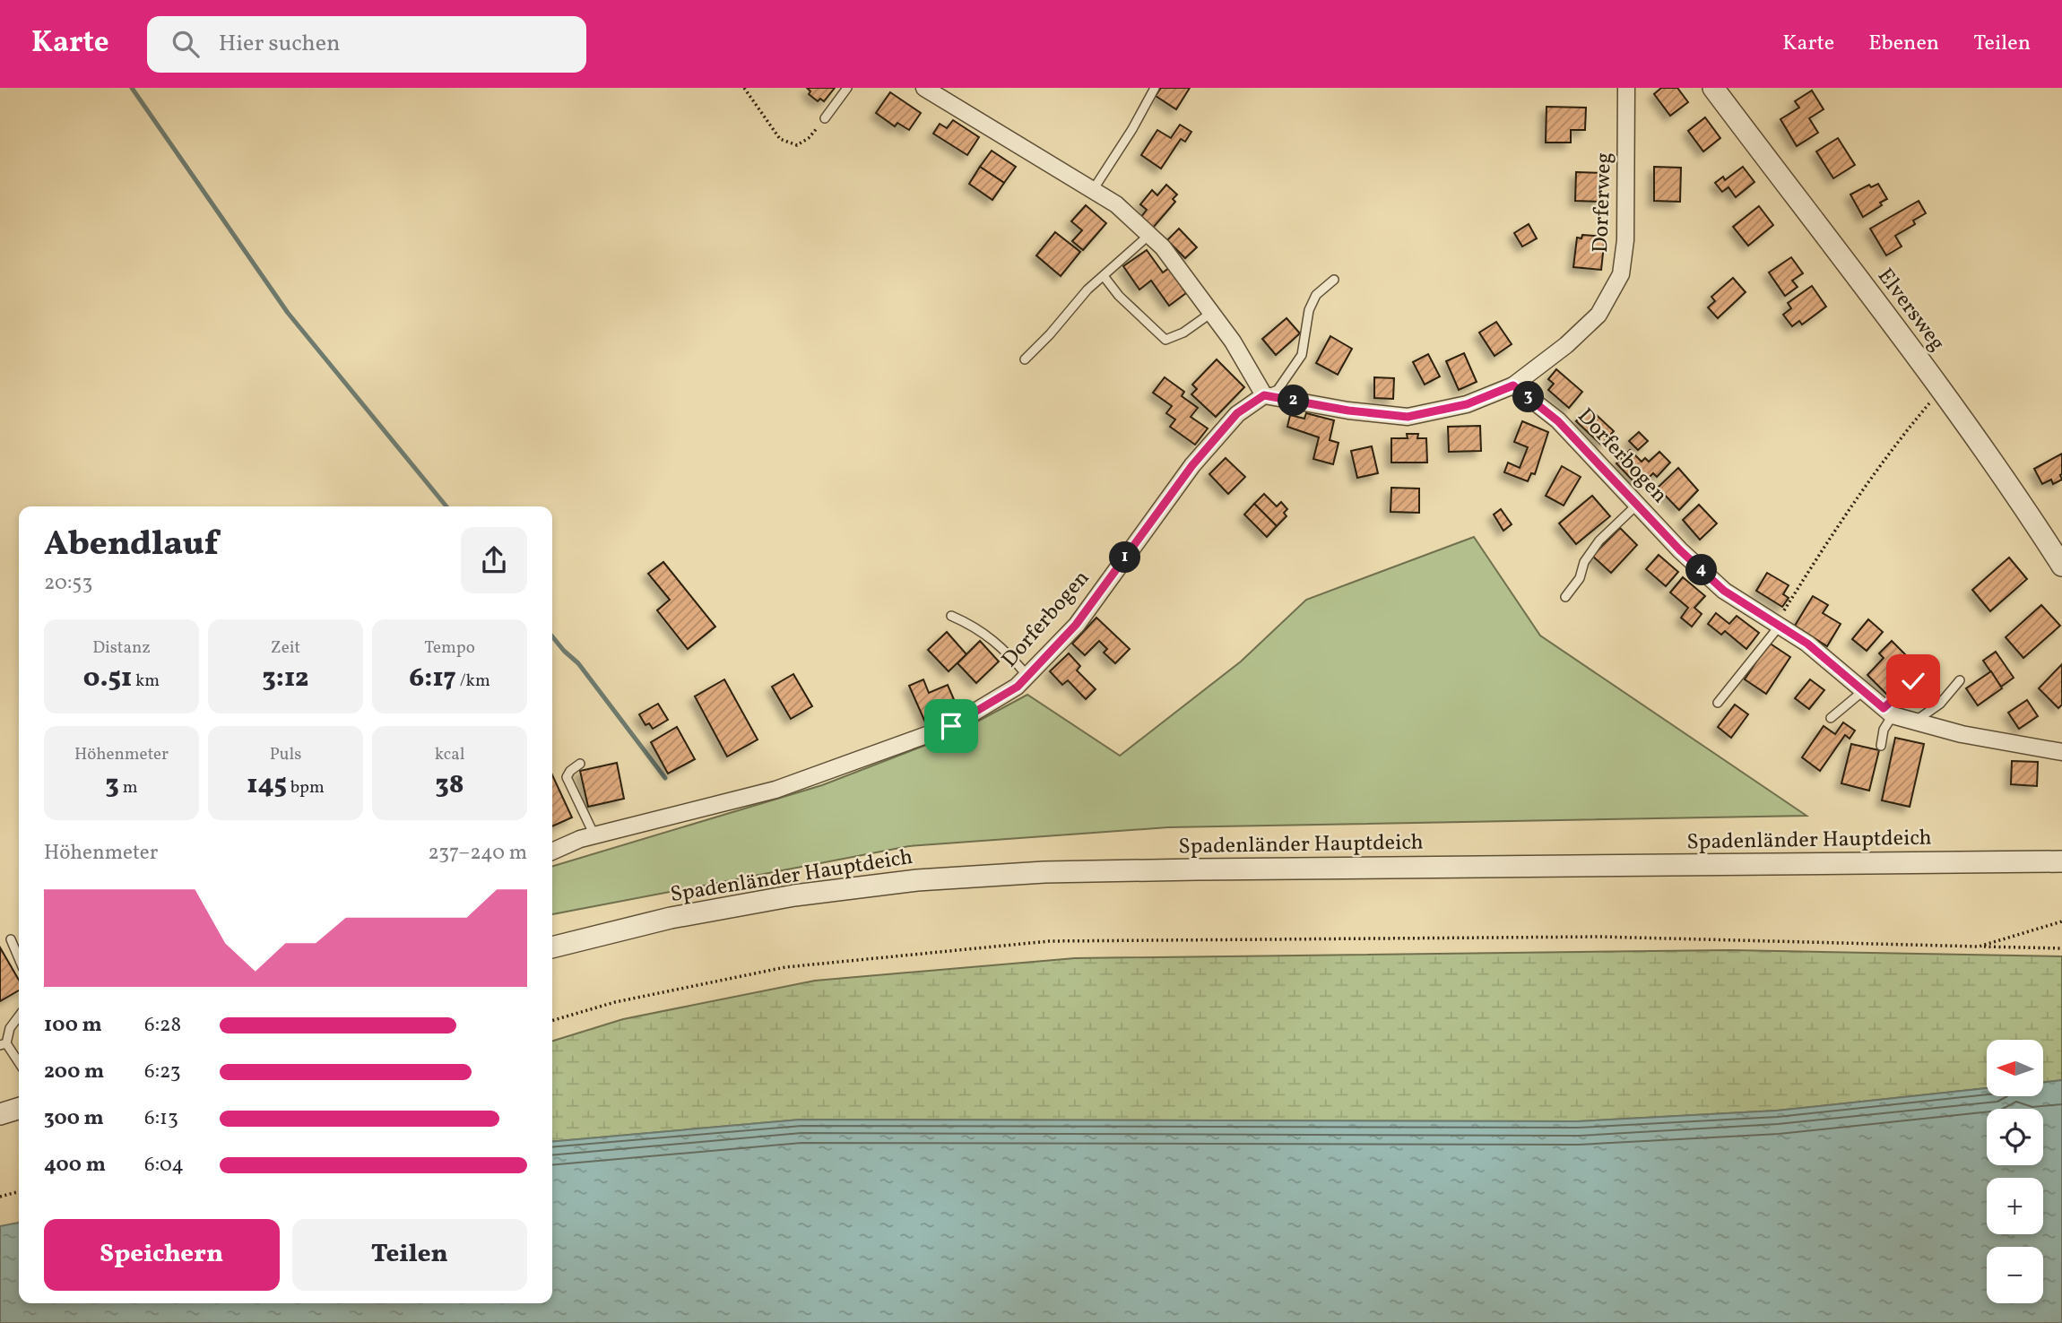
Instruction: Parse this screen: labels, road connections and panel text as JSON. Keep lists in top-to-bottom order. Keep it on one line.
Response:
{"streets":{"street":["Dorferweg","Elversweg","Dorferbogen","Spadenländer Hauptdeich"]},"crossings":[["Dorferweg","Dorferbogen"]],"north":"left","page":{"header":"Karte","search":"Hier suchen","nav":["Karte","Ebenen","Teilen"],"pins":["3","2","1","4"],"heading":["Abendlauf","20:53"],"stats":[["Distanz","0.51 km"],["Zeit","3:12"],["Tempo","6:17 /km"],["Höhenmeter","3 m"],["Puls","145 bpm"],["kcal","38"]],"chart":["Höhenmeter","237–240 m"],"list":[{"name":"100 m","note":"6:28"},{"name":"200 m","note":"6:23"},{"name":"300 m","note":"6:13"},{"name":"400 m","note":"6:04"}],"map_buttons":["+","−"],"buttons":["Speichern","Teilen"]}}
